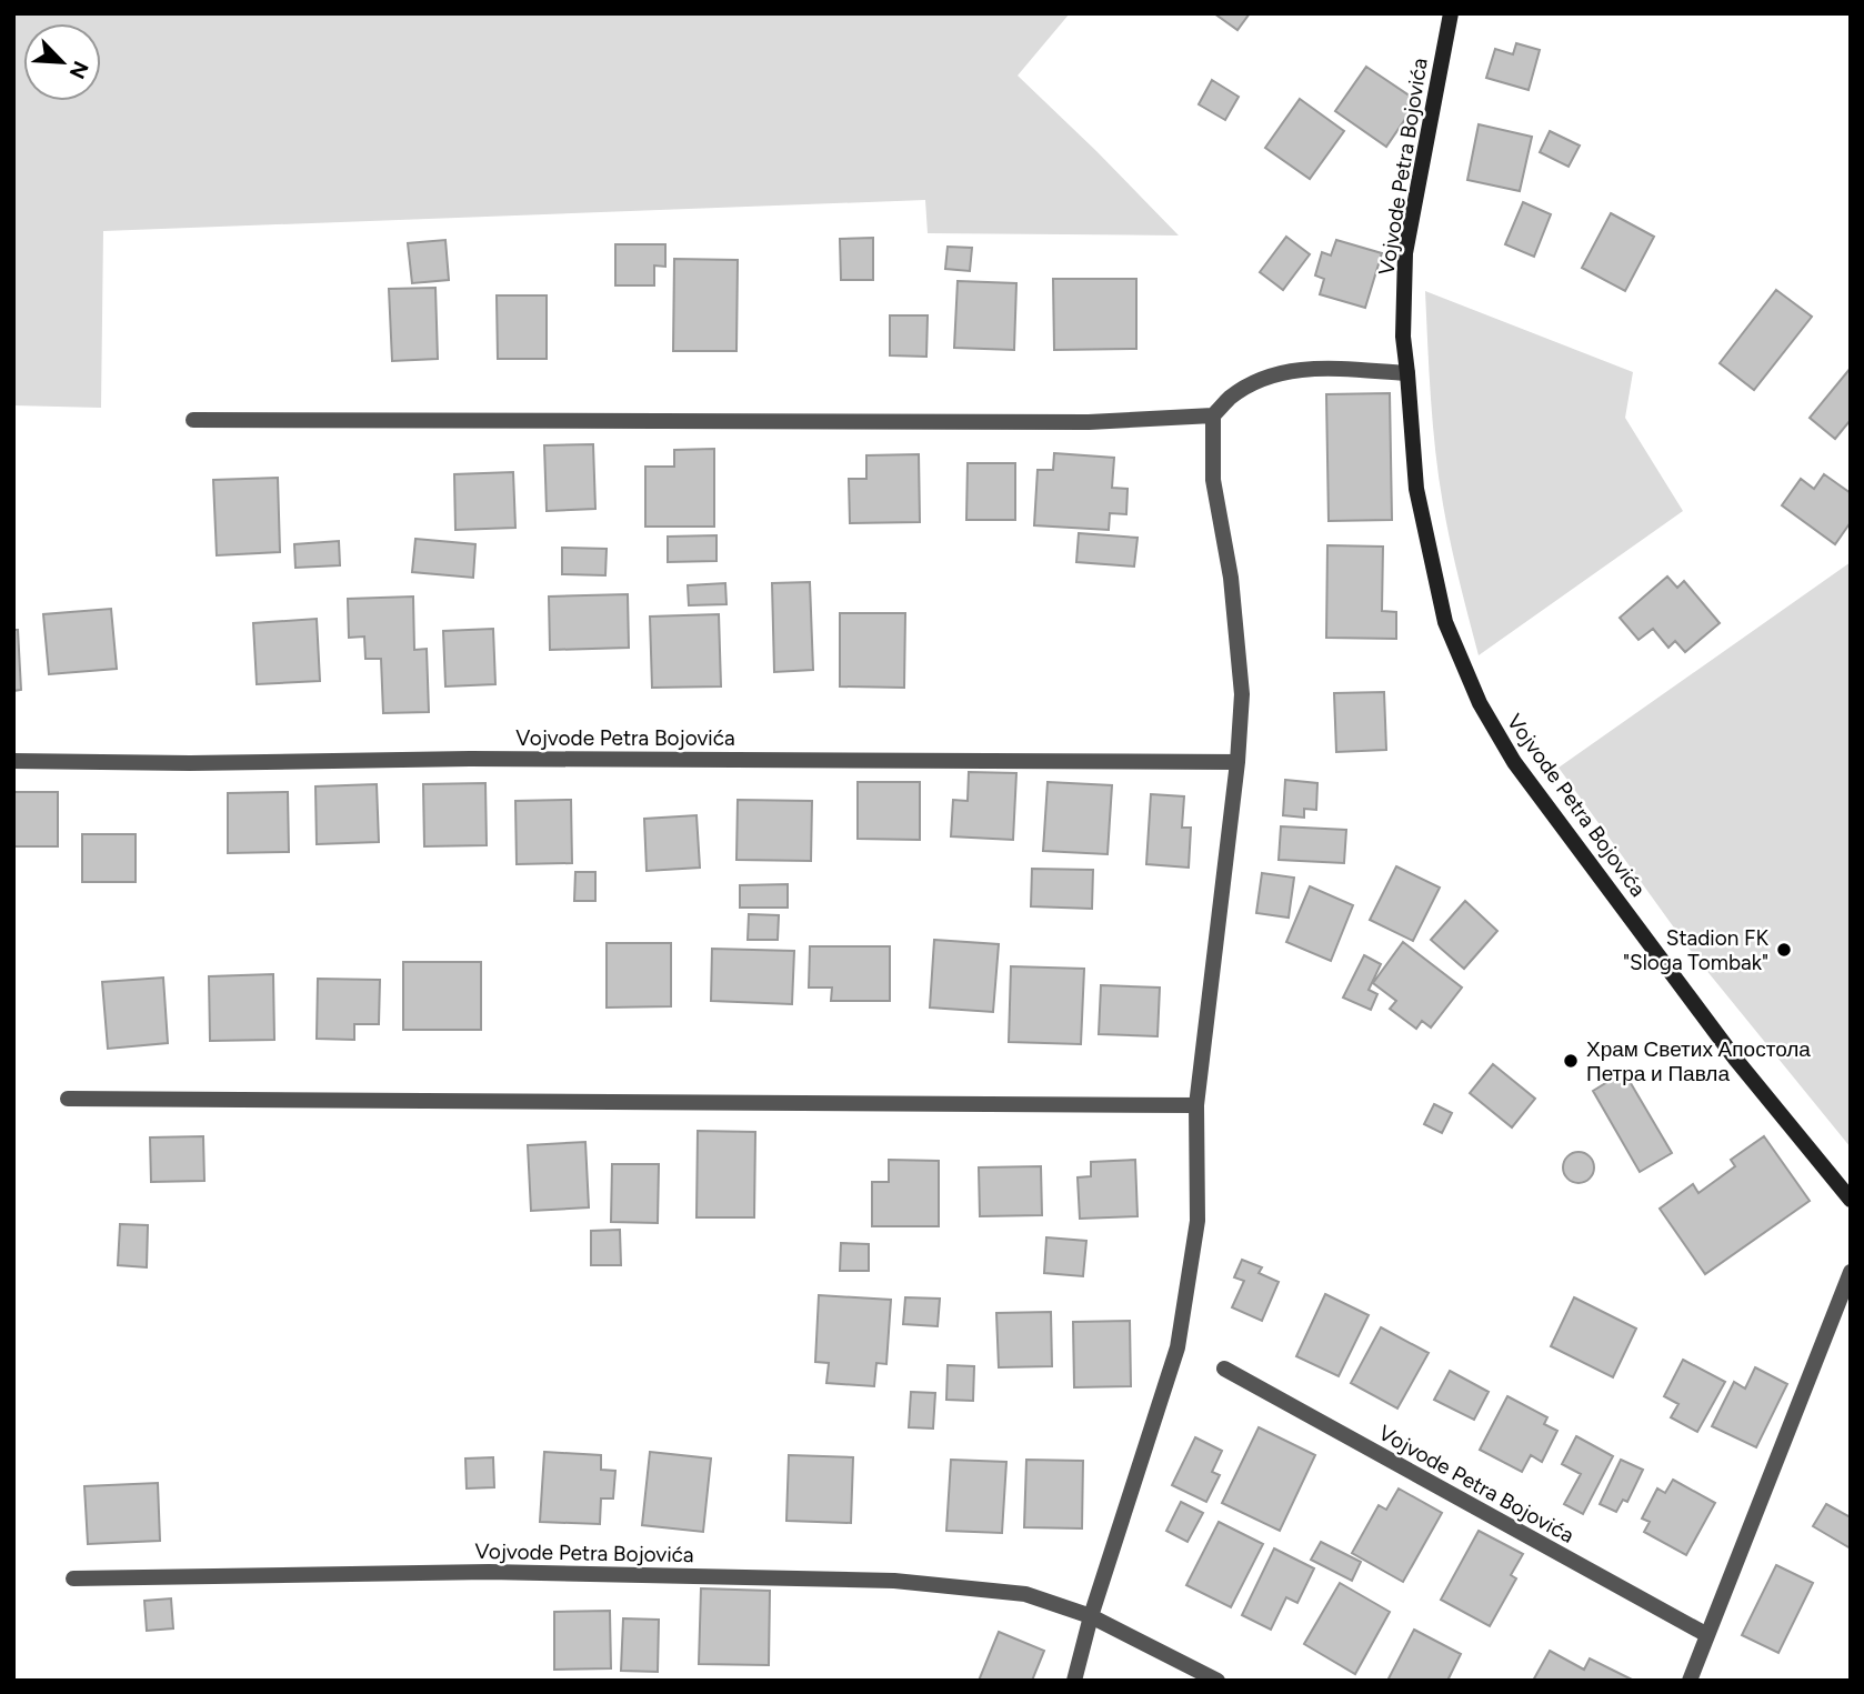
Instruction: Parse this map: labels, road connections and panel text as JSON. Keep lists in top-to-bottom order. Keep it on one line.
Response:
{"streets":{"street":["Vojvode Petra Bojovića"]},"places":["Stadion FK \"Sloga Tombak\"","Храм Светих Апостола Петра и Павла"],"north":"bottom right"}
